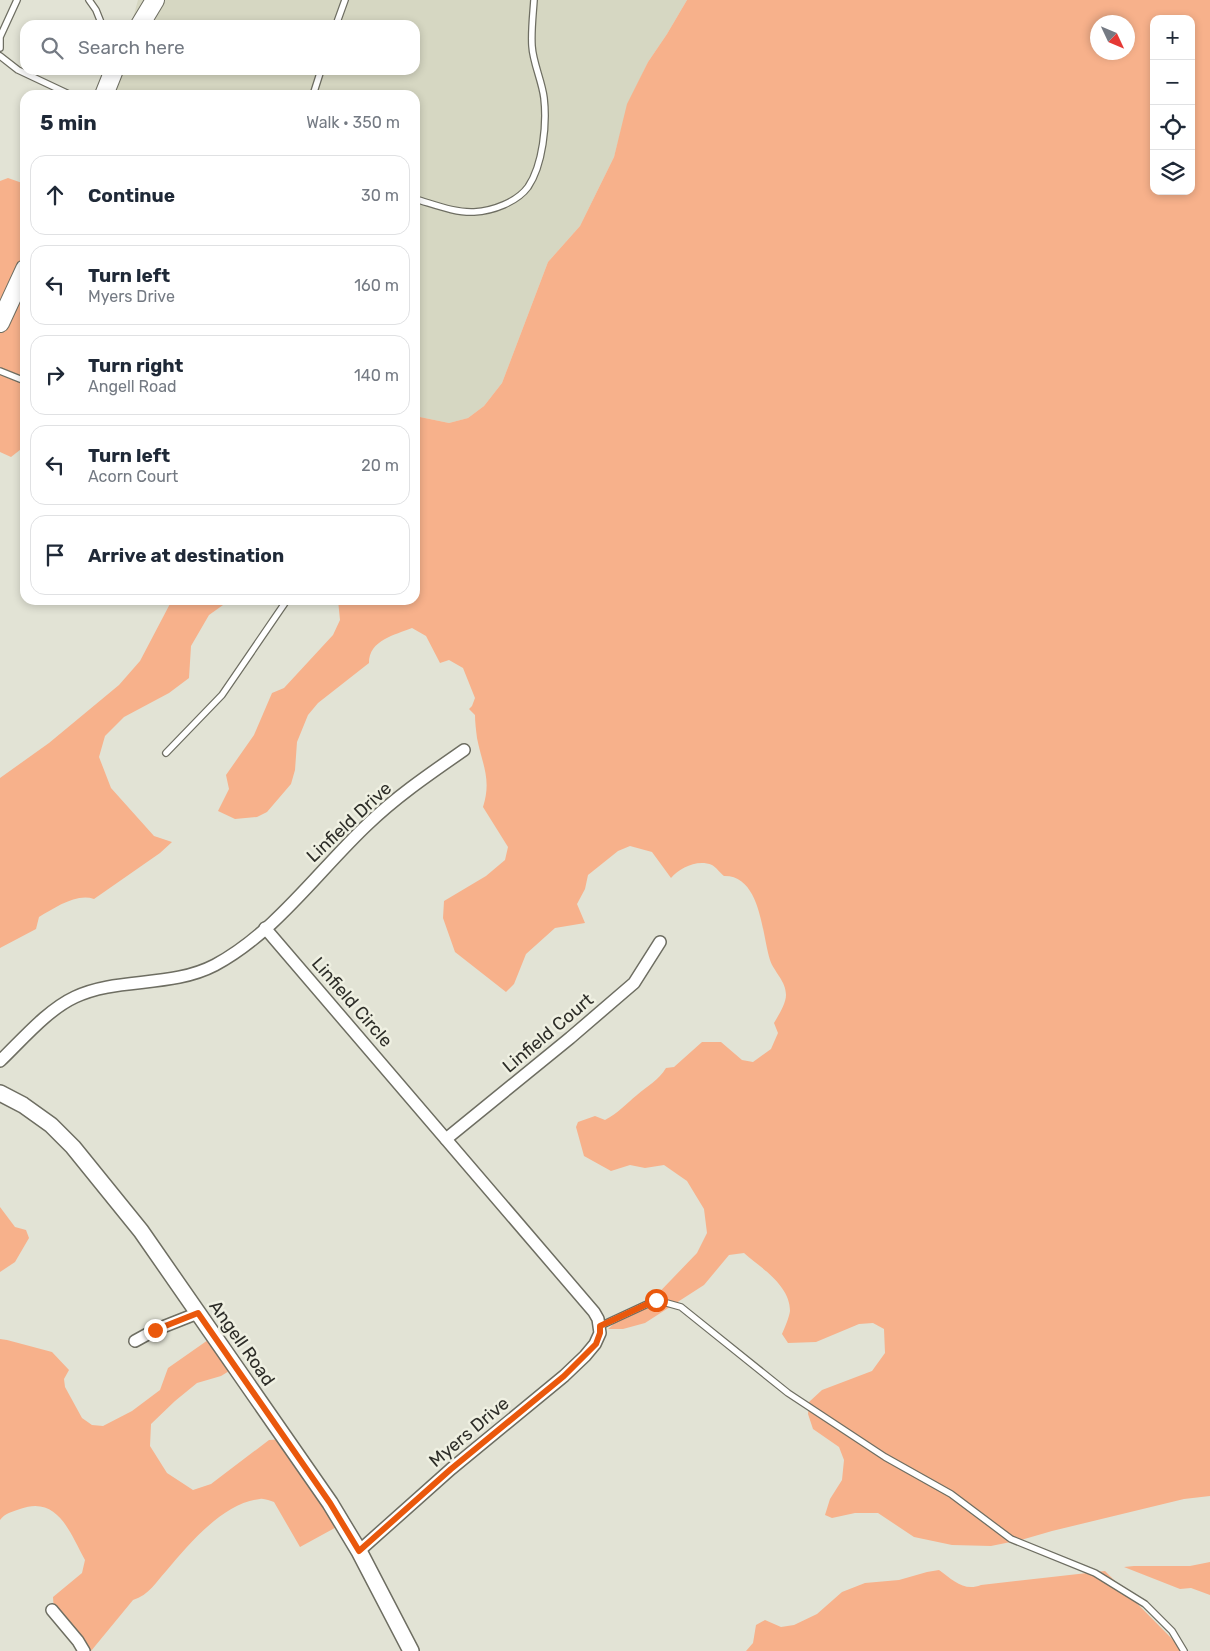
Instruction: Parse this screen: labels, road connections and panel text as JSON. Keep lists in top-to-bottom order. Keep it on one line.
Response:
{"streets":{"street":["Linfield Drive","Linfield Circle","Linfield Court","Angell Road","Myers Drive"]},"crossings":[["Linfield Drive","Linfield Circle"],["Linfield Circle","Linfield Court"],["Linfield Circle","Myers Drive"],["Angell Road","Myers Drive"]],"north":"bottom right","page":{"map_buttons":["+","−"],"search":"Search here","heading":["5 min","Walk · 350 m"],"list":[["Continue","30 m"],["Turn left","Myers Drive","160 m"],["Turn right","Angell Road","140 m"],["Turn left","Acorn Court","20 m"],"Arrive at destination"]}}
